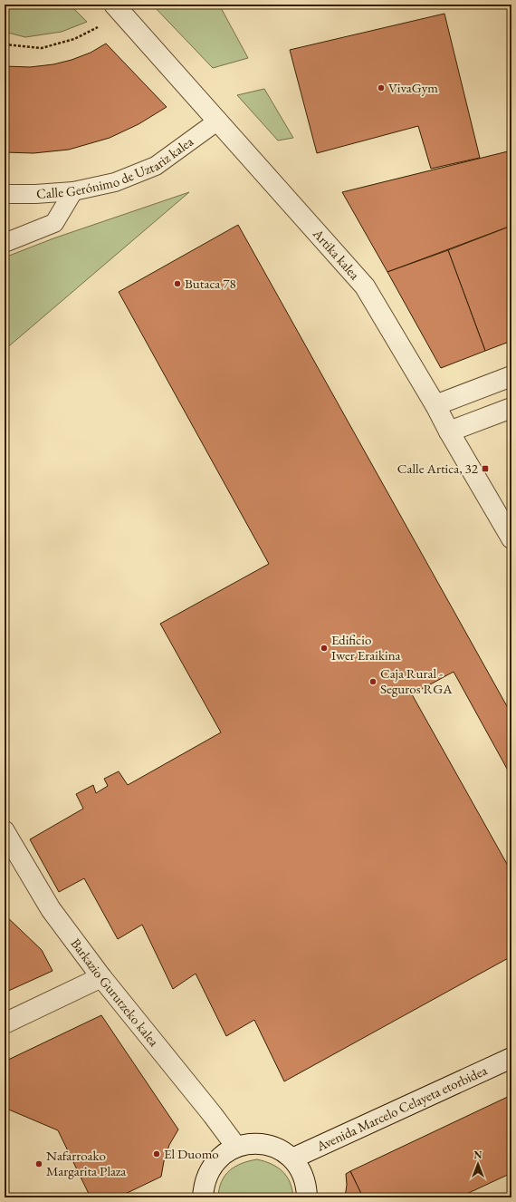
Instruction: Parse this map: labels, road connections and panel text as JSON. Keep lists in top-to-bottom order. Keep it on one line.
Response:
{"streets":{"street":["Calle Gerónimo de Uztariz kalea","Artika kalea","Barkazio Gurutzeko kalea","Avenida Marcelo Celayeta etorbidea"]},"crossings":[["Calle Gerónimo de Uztariz kalea","Artika kalea"]],"places":{"other":["VivaGym","Butaca 78","Edificio Iwer Eraikina","Caja Rural - Seguros RGA","El Duomo","Nafarroako Margarita Plaza"],"transit":["Calle Artica, 32"]},"north":"top"}
